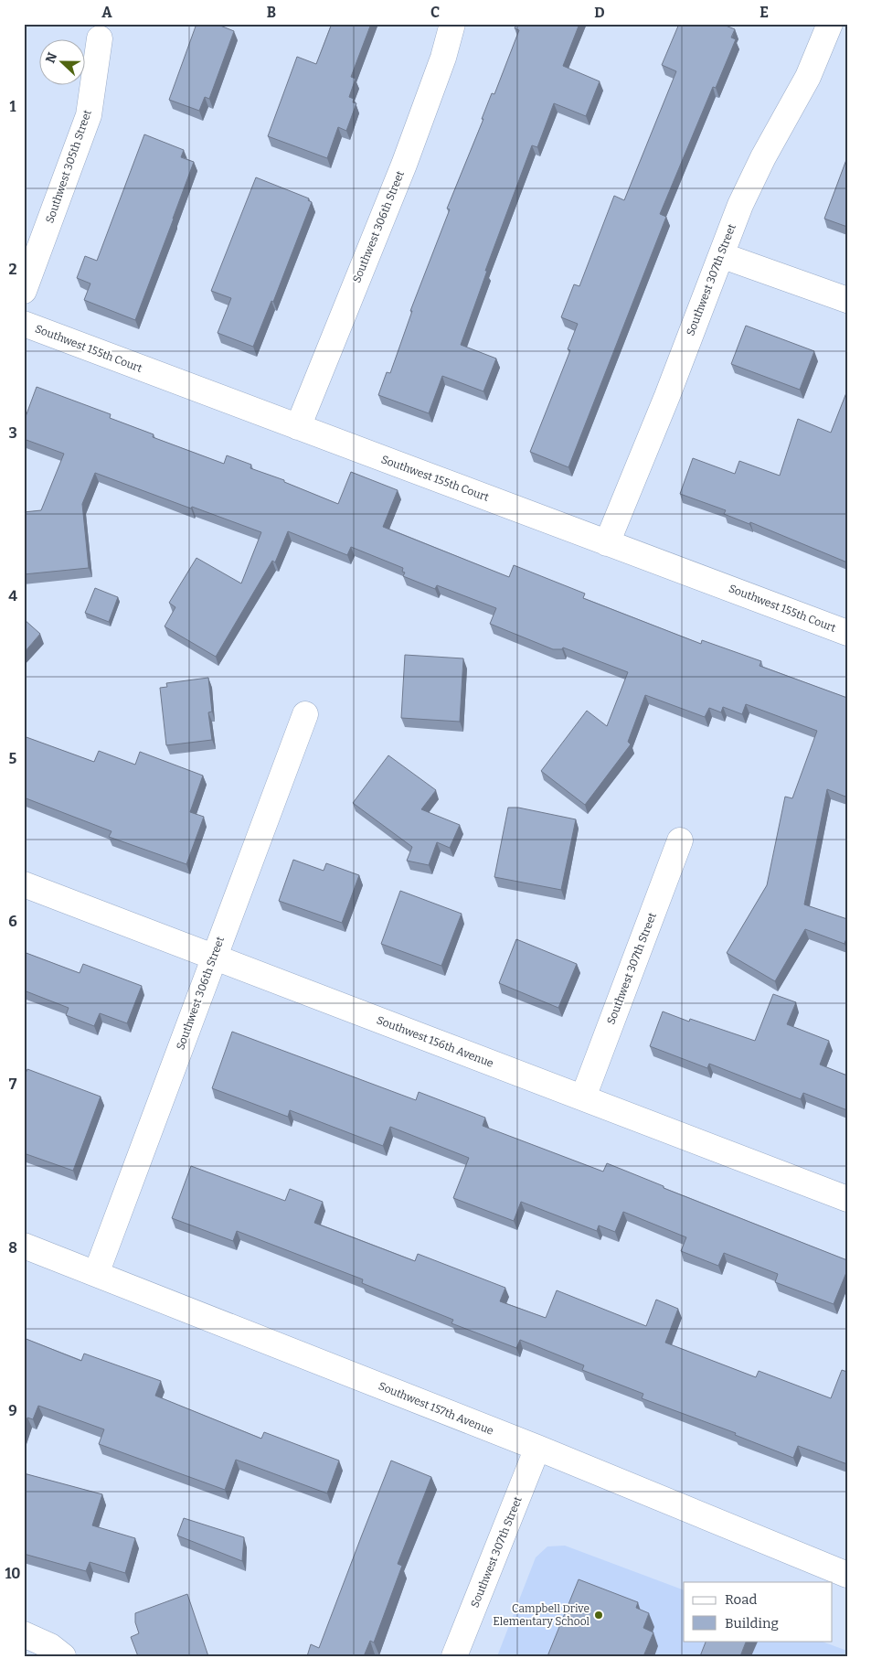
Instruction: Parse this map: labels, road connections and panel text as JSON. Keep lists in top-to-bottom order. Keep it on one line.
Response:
{"streets":{"street":["Southwest 305th Street","Southwest 306th Street","Southwest 307th Street","Southwest 155th Court","Southwest 156th Avenue","Southwest 157th Avenue"]},"crossings":[["Southwest 306th Street","Southwest 155th Court"],["Southwest 306th Street","Southwest 156th Avenue"],["Southwest 306th Street","Southwest 157th Avenue"],["Southwest 307th Street","Southwest 155th Court"],["Southwest 307th Street","Southwest 156th Avenue"],["Southwest 307th Street","Southwest 157th Avenue"]],"places":["Campbell Drive Elementary School"],"legend":["Road","Building"],"north":"left","grid":{"columns":["A","B","C","D","E"],"rows":["1","2","3","4","5","6","7","8","9","10"]}}
